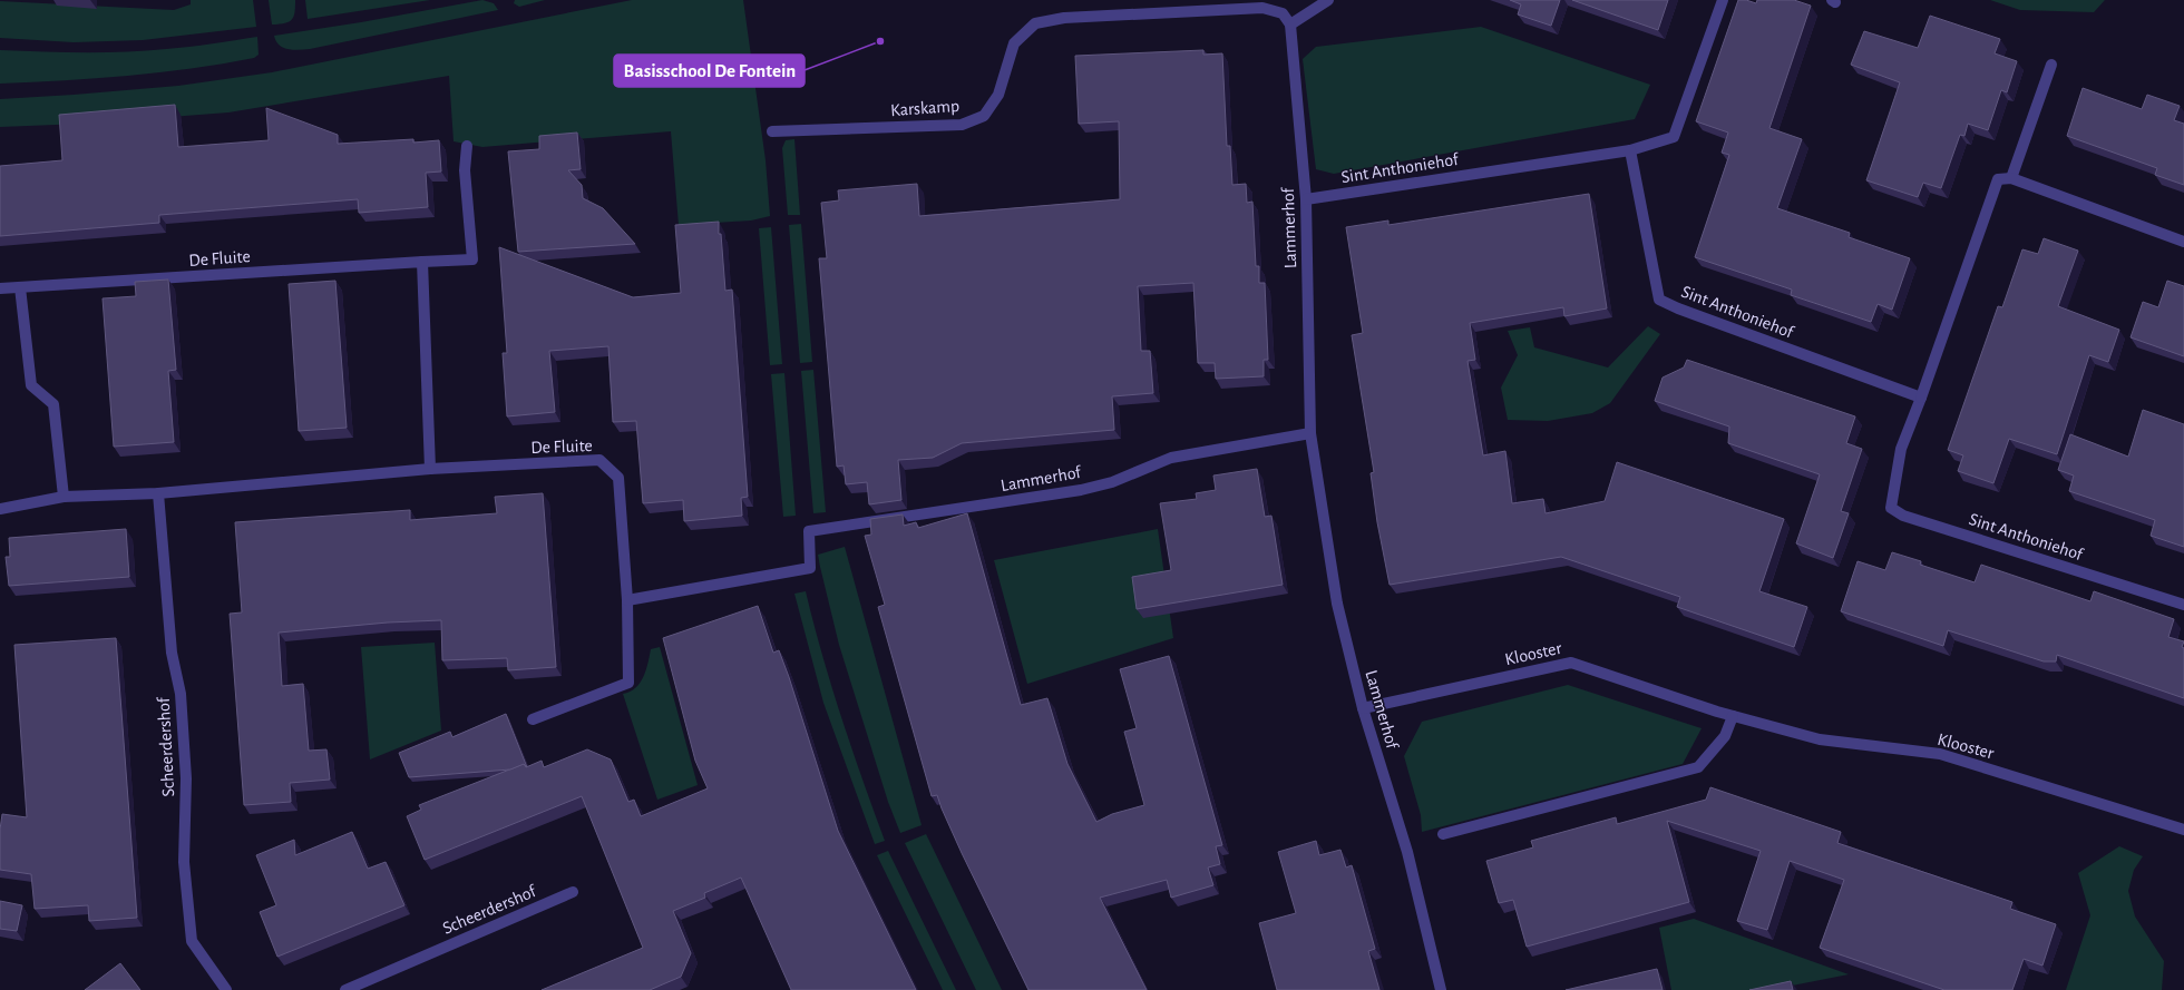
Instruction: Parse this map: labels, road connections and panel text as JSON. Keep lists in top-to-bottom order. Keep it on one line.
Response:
{"streets":{"street":["Karskamp","Sint Anthoniehof","Lammerhof","De Fluite","Klooster","Scheerdershof"]},"crossings":[["Karskamp","Lammerhof"],["Sint Anthoniehof","Lammerhof"],["Lammerhof","De Fluite"],["Lammerhof","Klooster"],["De Fluite","Scheerdershof"]],"places":["Basisschool De Fontein"]}
